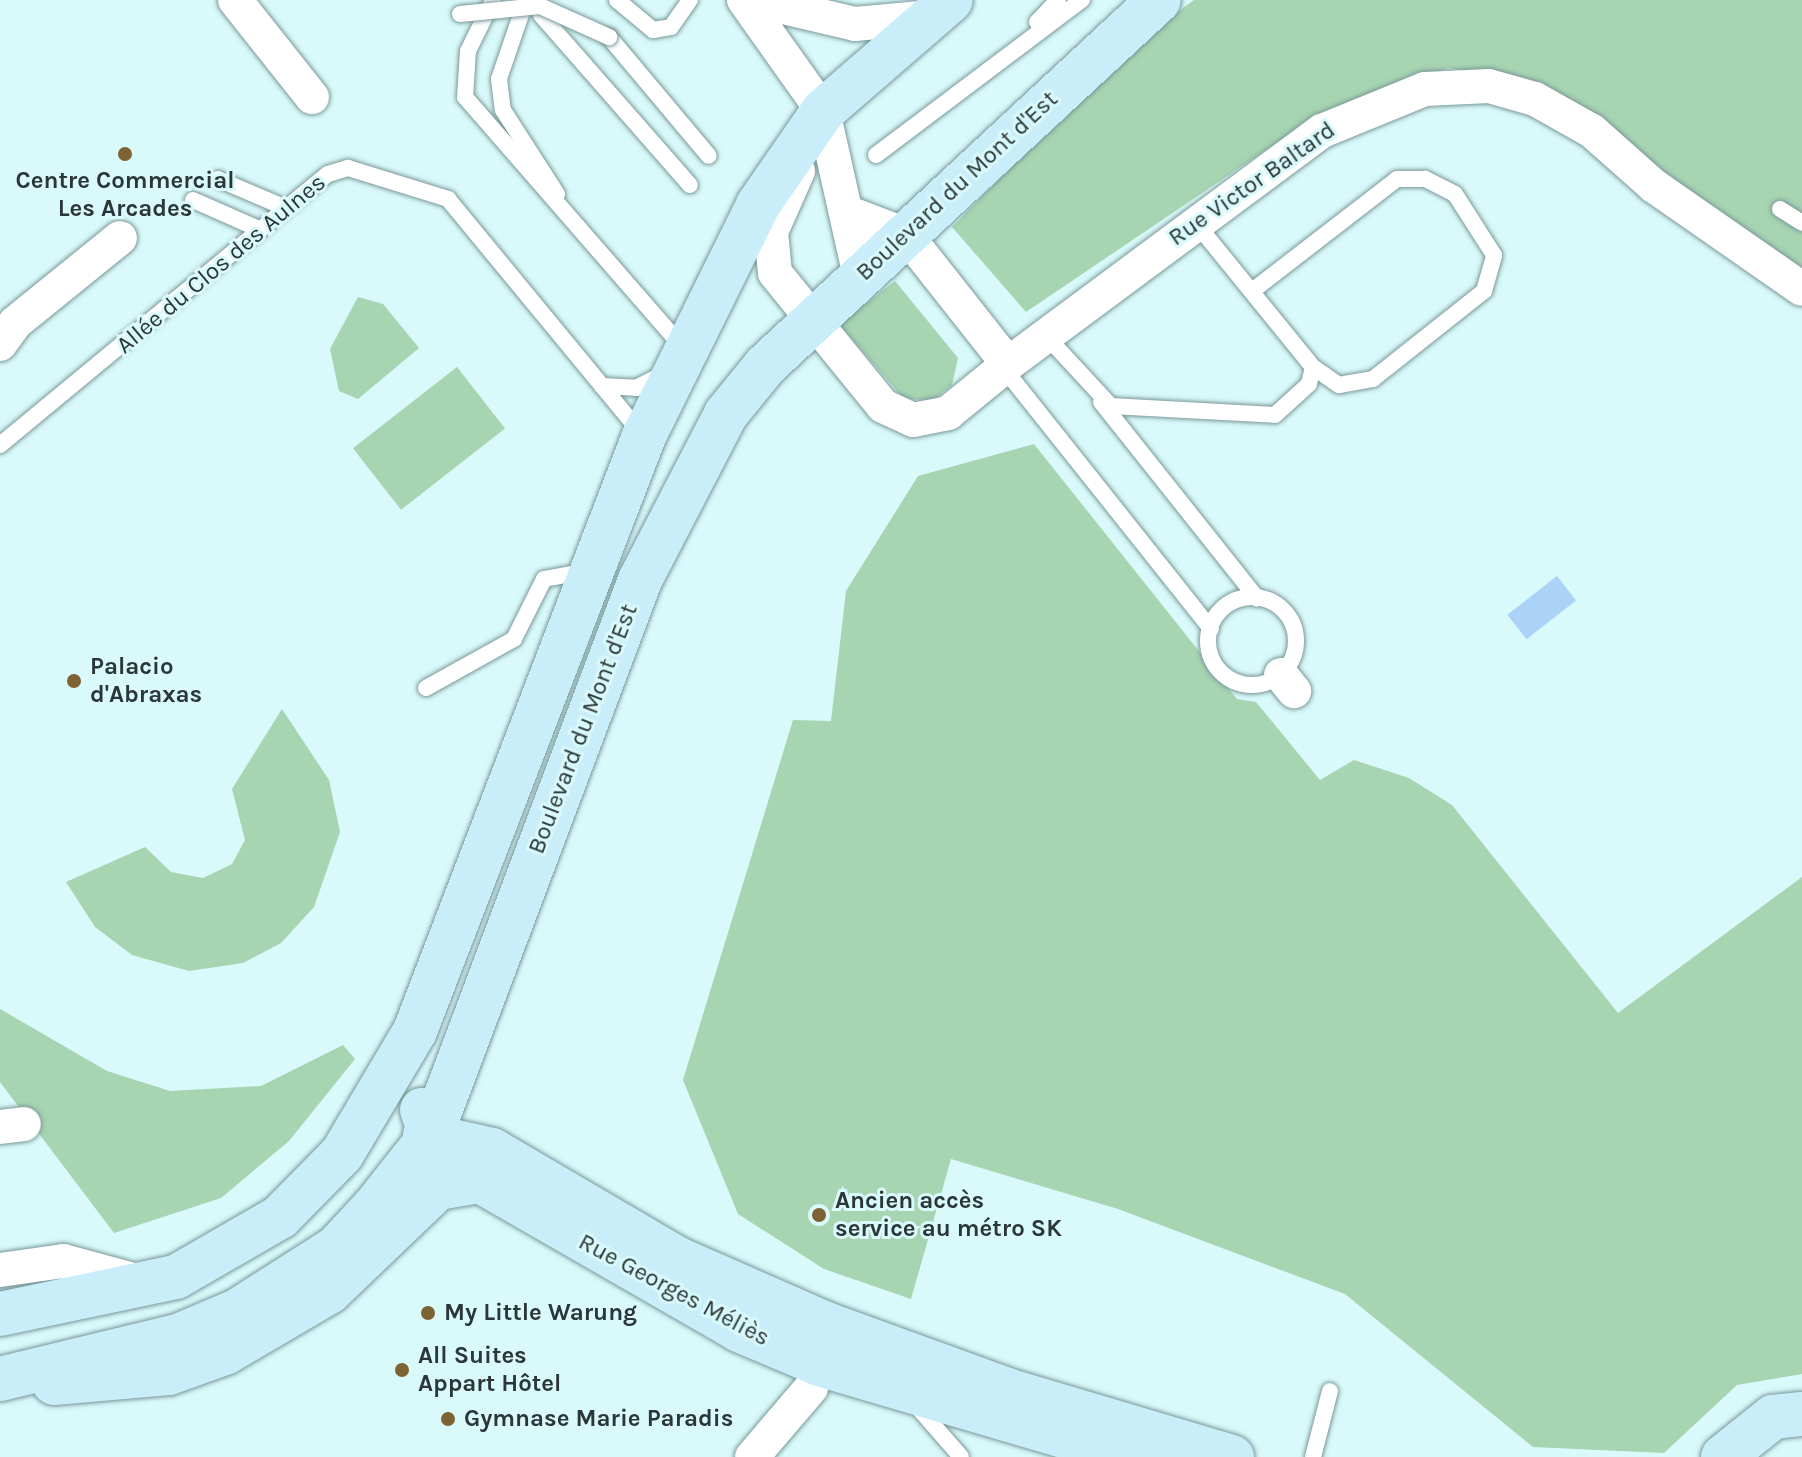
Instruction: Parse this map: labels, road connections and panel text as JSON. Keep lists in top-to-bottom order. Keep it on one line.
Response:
{"streets":{"main road":["Boulevard du Mont d'Est","Rue Georges Méliès"],"street":["Rue Victor Baltard"],"lane":["Allée du Clos des Aulnes"]},"crossings":[["Rue Victor Baltard","Boulevard du Mont d'Est"],["Boulevard du Mont d'Est","Allée du Clos des Aulnes"]],"places":["Centre Commercial Les Arcades","Palacio d'Abraxas","Ancien accès service au métro SK","My Little Warung","All Suites Appart Hôtel","Gymnase Marie Paradis"]}
